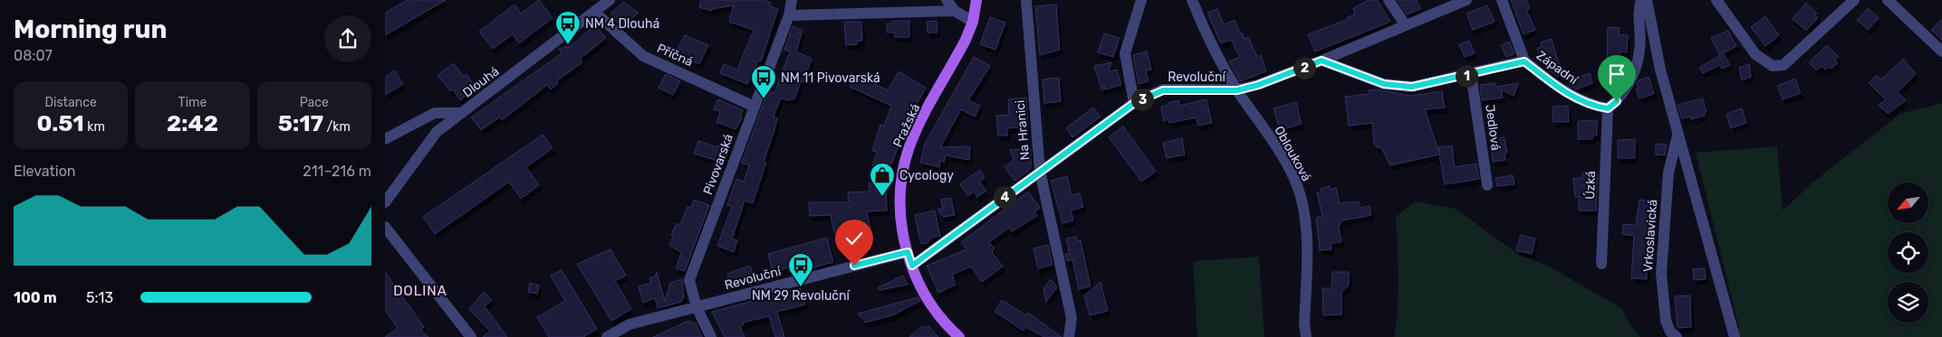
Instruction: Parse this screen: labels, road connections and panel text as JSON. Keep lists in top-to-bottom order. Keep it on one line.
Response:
{"streets":{"main road":["Pražská"],"street":["Příčná","Západní","Revoluční","Dlouhá","Jedlová","Na Hranici","Oblouková","Pivovarská","Úzká","Vrkoslavická"]},"crossings":[["Příčná","Dlouhá"],["Příčná","Pivovarská"],["Západní","Revoluční"],["Západní","Jedlová"],["Západní","Úzká"],["Revoluční","Pražská"],["Revoluční","Na Hranici"],["Revoluční","Oblouková"],["Revoluční","Pivovarská"]],"districts":["DOLINA"],"places":{"bus stop":["NM 4 Dlouhá","NM 11 Pivovarská","NM 29 Revoluční"],"shop":["Cycology"]},"north":"bottom left","page":{"heading":["Morning run","08:07"],"pins":["2","1","3","4"],"stats":[["Distance","0.51 km"],["Time","2:42"],["Pace","5:17 /km"]],"chart":["Elevation","211–216 m"],"list":[{"name":"100 m","note":"5:13"}]}}
